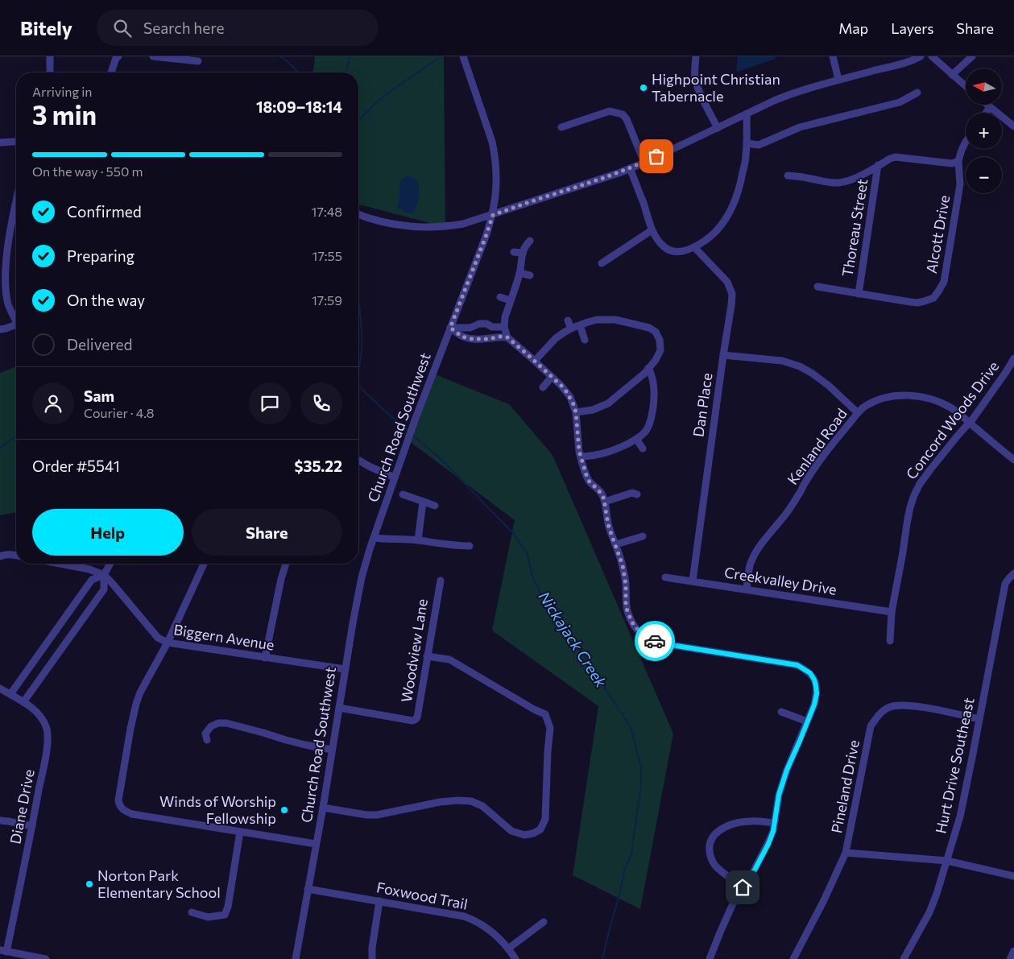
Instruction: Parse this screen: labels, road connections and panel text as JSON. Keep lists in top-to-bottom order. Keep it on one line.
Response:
{"streets":{"street":["Thoreau Street","Alcott Drive","Dan Place","Concord Woods Drive","Church Road Southwest","Kenland Road","Creekvalley Drive","Biggern Avenue","Woodview Lane","Hurt Drive Southeast","Pineland Drive","Diane Drive","Foxwood Trail"]},"crossings":[["Thoreau Street","Alcott Drive"],["Dan Place","Creekvalley Drive"],["Concord Woods Drive","Kenland Road"],["Concord Woods Drive","Creekvalley Drive"],["Church Road Southwest","Biggern Avenue"],["Church Road Southwest","Woodview Lane"],["Church Road Southwest","Foxwood Trail"],["Kenland Road","Creekvalley Drive"],["Hurt Drive Southeast","Pineland Drive"]],"water":["Nickajack Creek"],"places":["Highpoint Christian Tabernacle","Winds of Worship Fellowship","Norton Park Elementary School"],"north":"left","page":{"header":"Bitely","search":"Search here","nav":["Map","Layers","Share"],"map_buttons":["+","−"],"heading":["3 min","Arriving in","18:09–18:14"],"panel":["Sam","Courier · 4.8","Order #5541","$35.22"],"bar":"On the way · 550 m","list":[["Confirmed","17:48"],["Preparing","17:55"],["On the way","17:59"],"Delivered"],"buttons":["Help","Share"]}}
